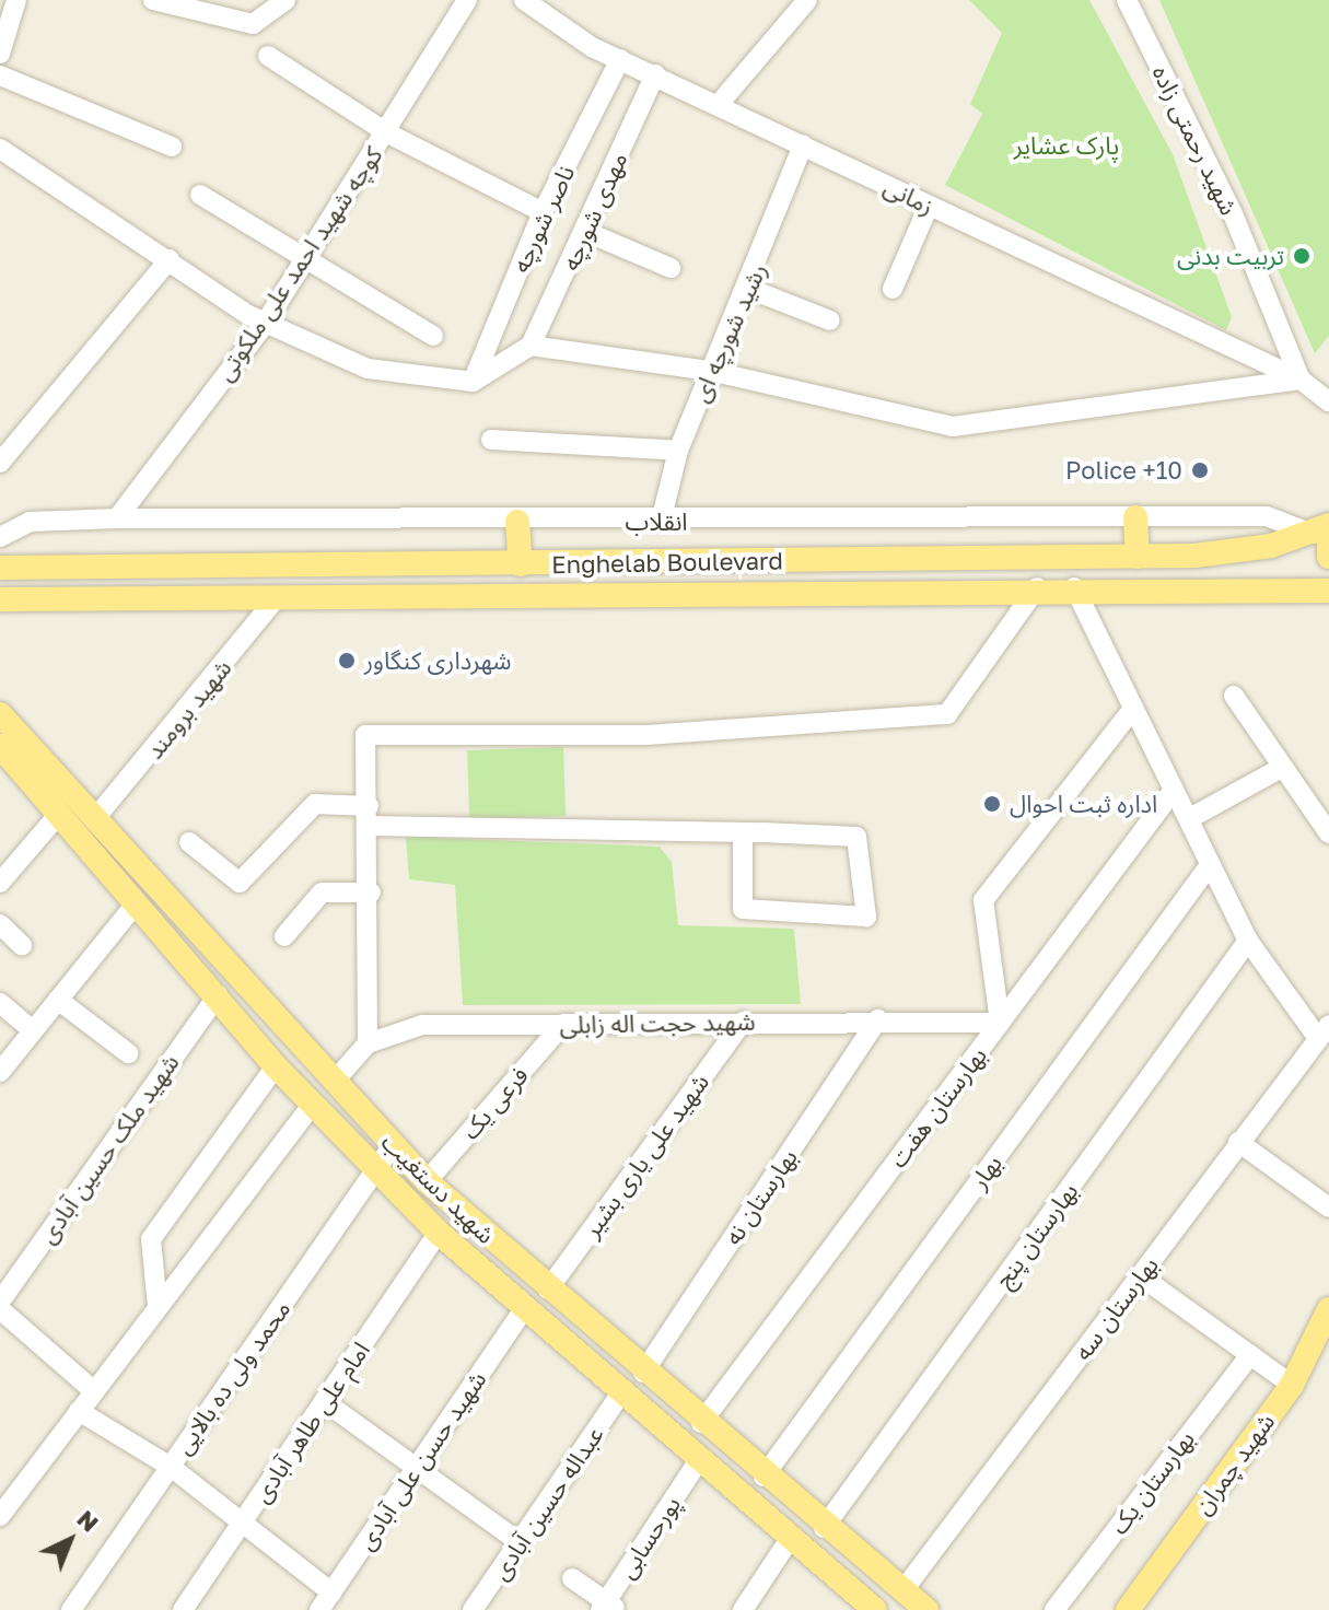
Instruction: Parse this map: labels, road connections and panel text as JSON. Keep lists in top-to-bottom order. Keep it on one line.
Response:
{"streets":{"main road":["Enghelab Boulevard","شهید دستغیب","شهید چمران"],"street":["شهید رحمتی زاده","زمانی","مهدی شورچه","ناصر شورچه","کوچه شهید احمد علی ملکوتی","رشید شورچه ای","انقلاب","شهید برومند","شهید حجت اله زابلی","فرعی یک","بهارستان هفت","شهید ملک حسین آبادی","شهید علی یاری بشیر","بهار","بهارستان نه","بهارستان پنج","بهارستان سه","محمد ولی ده بالایی","امام علی طاهر آبادی","شهید حسن علی آبادی","بهارستان یک","عبداله حسین آبادی","پورحسابی"]},"crossings":[["شهید رحمتی زاده","زمانی"],["زمانی","مهدی شورچه"],["زمانی","ناصر شورچه"],["زمانی","رشید شورچه ای"],["کوچه شهید احمد علی ملکوتی","انقلاب"],["رشید شورچه ای","انقلاب"],["انقلاب","Enghelab Boulevard"],["Enghelab Boulevard","شهید برومند"],["شهید برومند","شهید دستغیب"],["شهید حجت اله زابلی","فرعی یک"],["شهید حجت اله زابلی","بهارستان هفت"],["شهید حجت اله زابلی","شهید علی یاری بشیر"],["شهید حجت اله زابلی","شهید دستغیب"],["شهید حجت اله زابلی","بهارستان نه"],["فرعی یک","شهید دستغیب"],["بهارستان هفت","شهید دستغیب"],["شهید ملک حسین آبادی","شهید دستغیب"],["شهید علی یاری بشیر","شهید دستغیب"],["بهار","شهید دستغیب"],["شهید دستغیب","بهارستان نه"],["شهید دستغیب","بهارستان پنج"],["شهید دستغیب","بهارستان سه"],["شهید دستغیب","محمد ولی ده بالایی"],["شهید دستغیب","امام علی طاهر آبادی"],["شهید دستغیب","شهید حسن علی آبادی"],["شهید دستغیب","عبداله حسین آبادی"],["شهید دستغیب","پورحسابی"]],"parks":["پارک عشایر"],"places":["تربیت بدنی","Police +10","شهرداری کنگاور","اداره ثبت احوال"],"north":"top right"}
